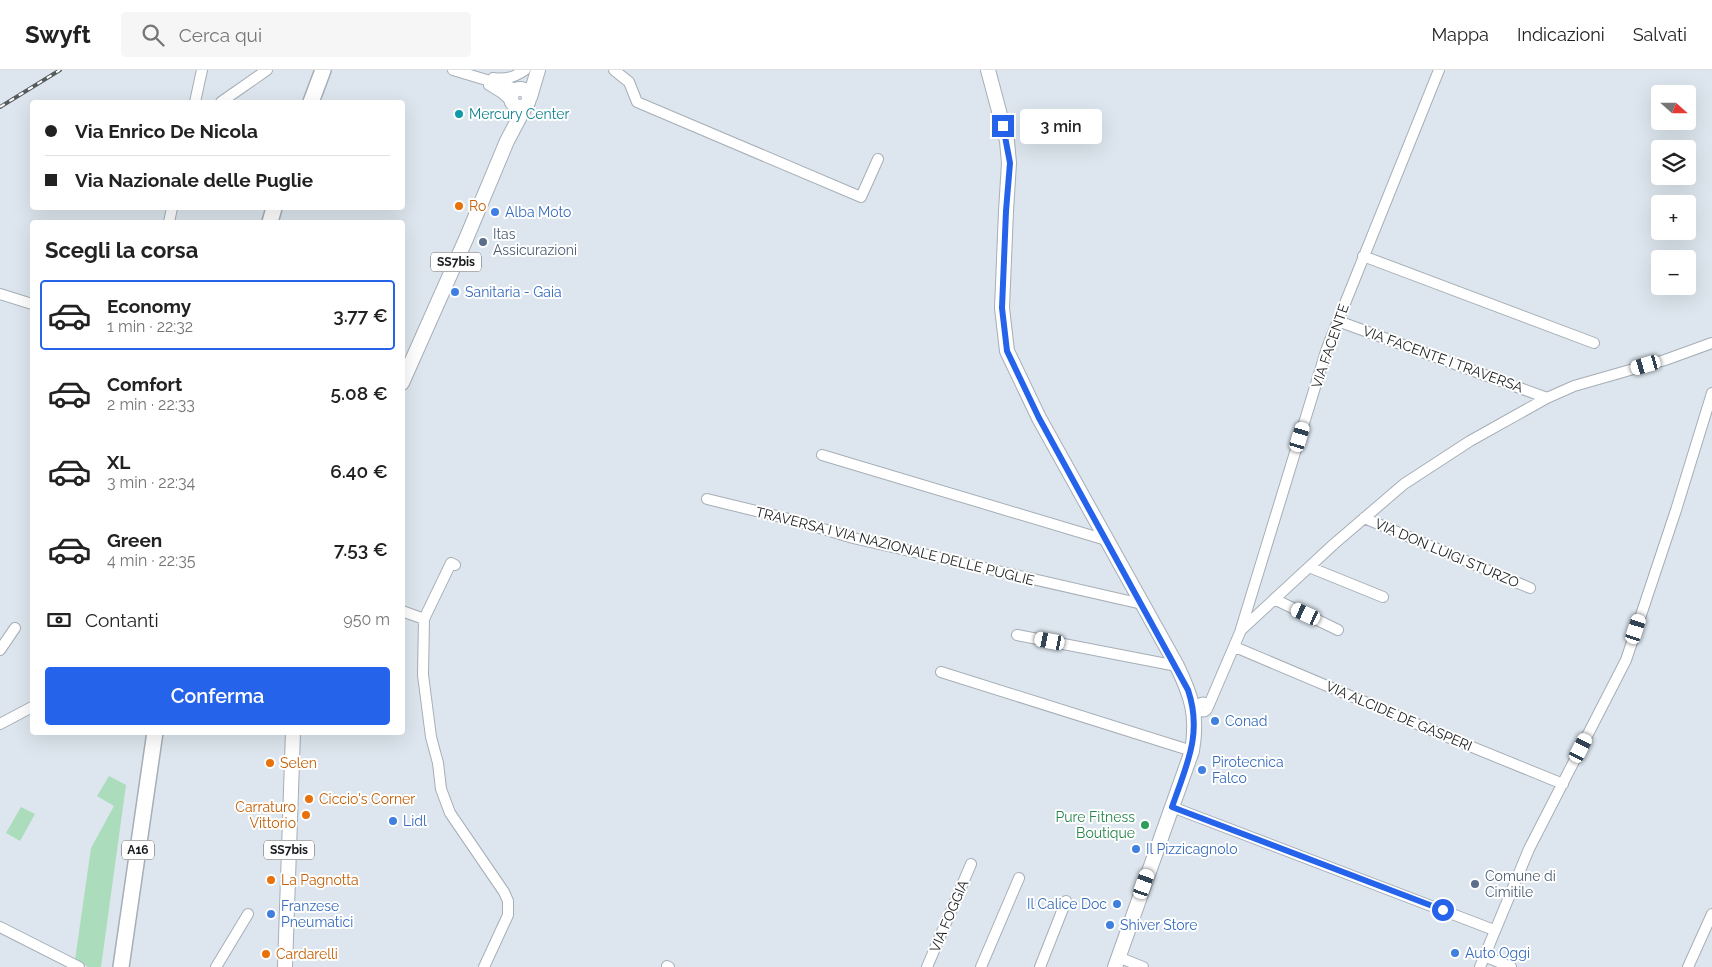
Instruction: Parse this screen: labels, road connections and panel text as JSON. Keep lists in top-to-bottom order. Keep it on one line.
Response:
{"streets":{"highway":["A16"],"main road":["SS7bis"],"street":["VIA FACENTE","VIA FACENTE I TRAVERSA","TRAVERSA I VIA NAZIONALE DELLE PUGLIE","VIA DON LUIGI STURZO","VIA ALCIDE DE GASPERI","VIA FOGGIA"]},"crossings":[["VIA FACENTE","VIA FACENTE I TRAVERSA"],["VIA FACENTE","VIA DON LUIGI STURZO"],["VIA FACENTE I TRAVERSA","VIA DON LUIGI STURZO"],["VIA DON LUIGI STURZO","VIA ALCIDE DE GASPERI"]],"places":["Mercury Center","Ro","Alba Moto","Itas Assicurazioni","Sanitaria - Gaia","Conad","Selen","Pirotecnica Falco","Ciccio's Corner","Carraturo Vittorio","Lidl","Pure Fitness Boutique","Il Pizzicagnolo","La Pagnotta","Comune di Cimitile","Il Calice Doc","Franzese Pneumatici","Shiver Store","Auto Oggi","Cardarelli"],"north":"right","page":{"header":"Swyft","search":"Cerca qui","nav":["Mappa","Indicazioni","Salvati"],"map_buttons":["+","−"],"banner":["Via Enrico De Nicola","Via Nazionale delle Puglie"],"bubble":"3 min","heading":"Scegli la corsa","list":[{"name":"Economy","note":"1 min · 22:32","value":"3.77 €"},{"name":"Comfort","note":"2 min · 22:33","value":"5.08 €"},{"name":"XL","note":"3 min · 22:34","value":"6.40 €"},{"name":"Green","note":"4 min · 22:35","value":"7.53 €"}],"pay":["Contanti","950 m"],"buttons":"Conferma"}}
